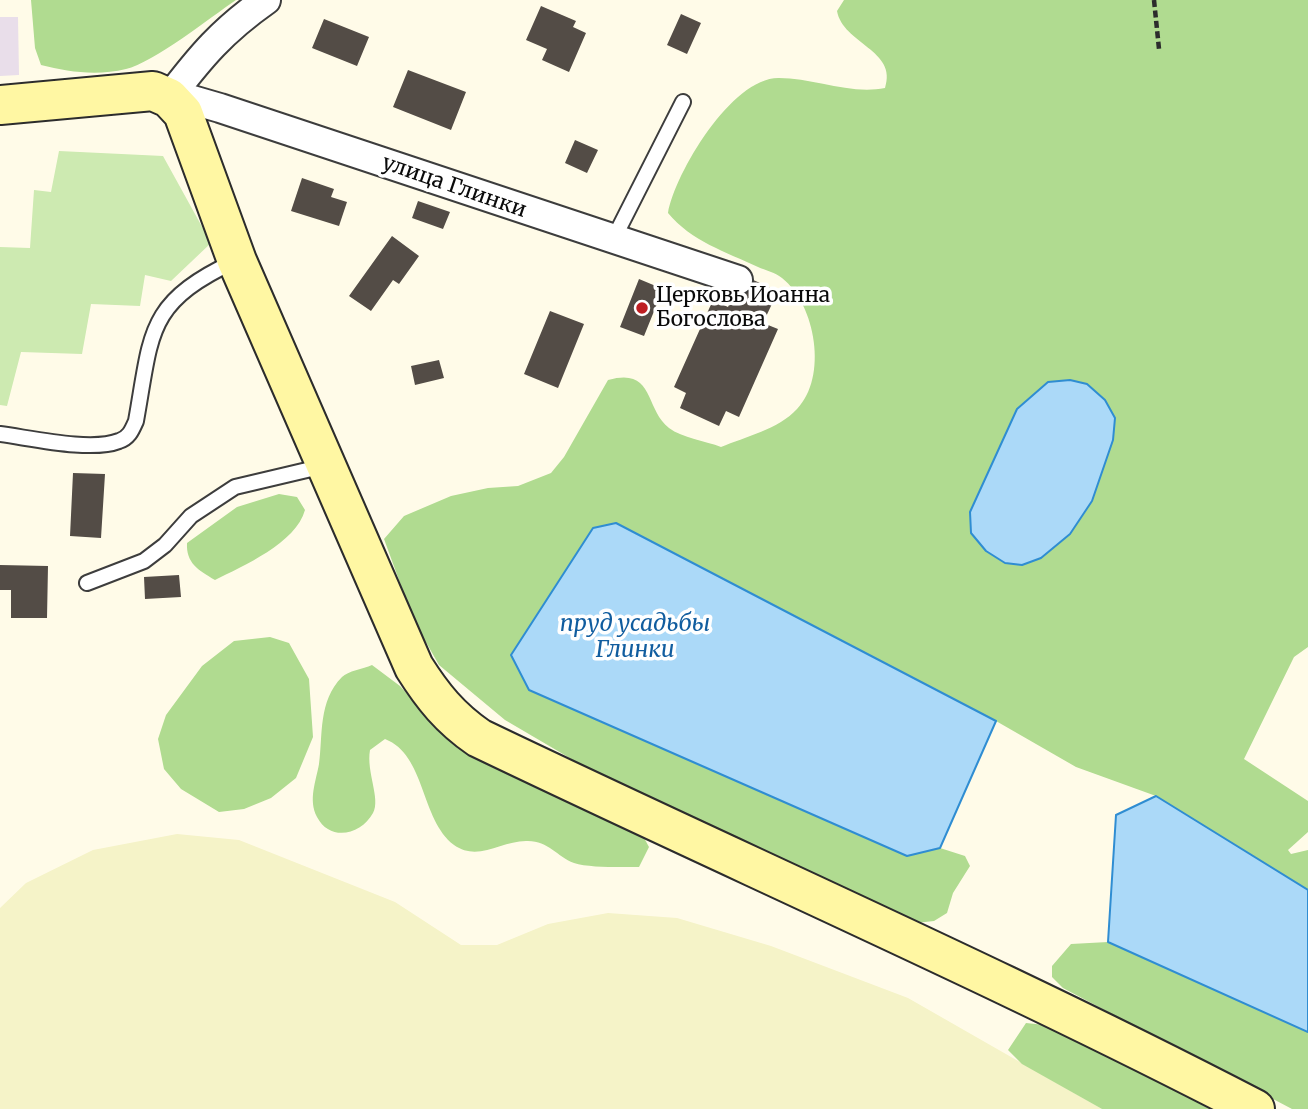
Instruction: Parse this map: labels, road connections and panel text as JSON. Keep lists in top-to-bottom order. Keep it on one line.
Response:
{"streets":{"street":["улица Глинки"]},"water":["пруд усадьбы Глинки"],"places":["Церковь Иоанна Богослова"]}
